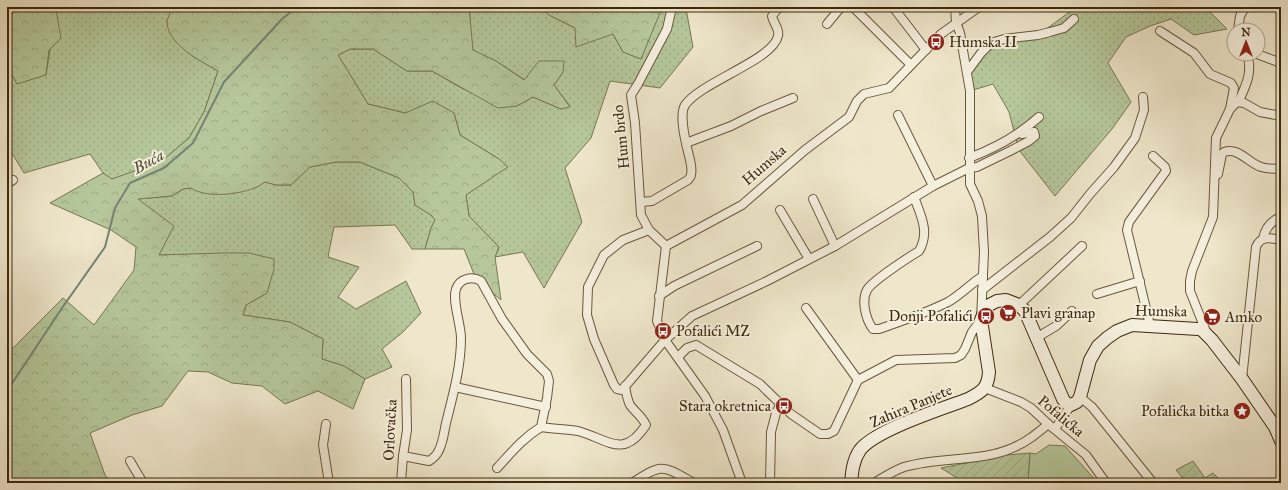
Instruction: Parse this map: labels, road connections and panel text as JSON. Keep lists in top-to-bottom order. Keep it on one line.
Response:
{"streets":{"street":["Hum brdo","Humska","Zahira Panjete","Pofalićka","Orlovačka"]},"crossings":[["Hum brdo","Humska"],["Zahira Panjete","Pofalićka"]],"water":["Buća"],"places":{"bus stop":["Humska II","Donji Pofalići","Pofalići MZ","Stara okretnica"],"supermarket":["Plavi granap","Amko"],"place":["Pofalićka bitka"]},"north":"top"}
